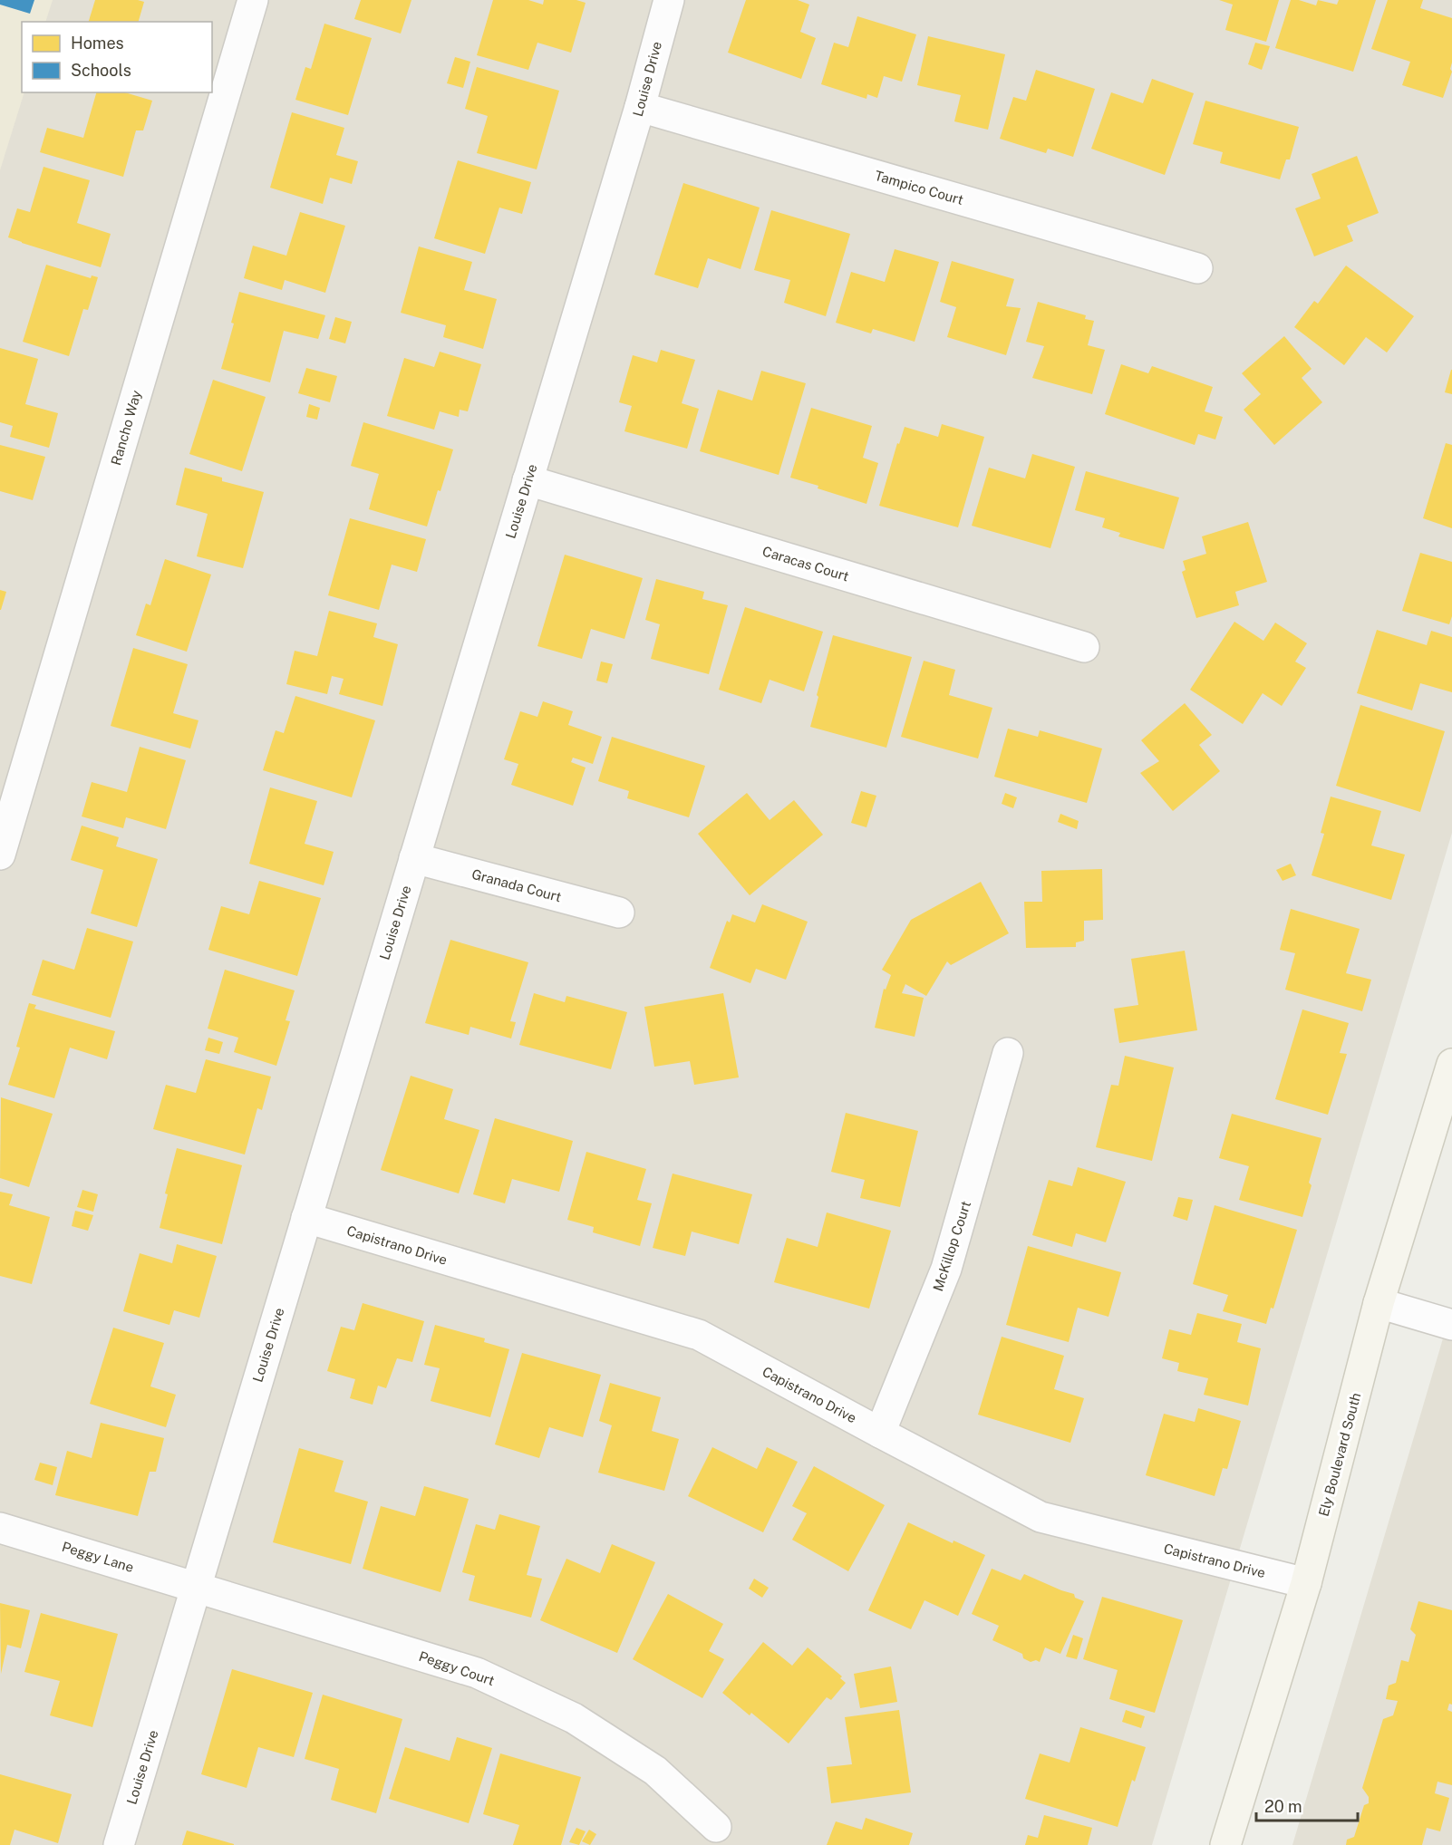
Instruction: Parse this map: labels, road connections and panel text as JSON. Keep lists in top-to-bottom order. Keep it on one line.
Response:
{"streets":{"main road":["Ely Boulevard South"],"street":["Louise Drive","Tampico Court","Rancho Way","Caracas Court","Granada Court","Capistrano Drive","McKillop Court","Peggy Lane","Peggy Court"]},"crossings":[["Louise Drive","Tampico Court"],["Louise Drive","Caracas Court"],["Louise Drive","Granada Court"],["Louise Drive","Capistrano Drive"],["Louise Drive","Peggy Lane"],["Louise Drive","Peggy Court"],["Capistrano Drive","McKillop Court"],["Capistrano Drive","Ely Boulevard South"],["Peggy Lane","Peggy Court"]],"legend":["Homes","Schools"],"scale_bar":"20 m"}
